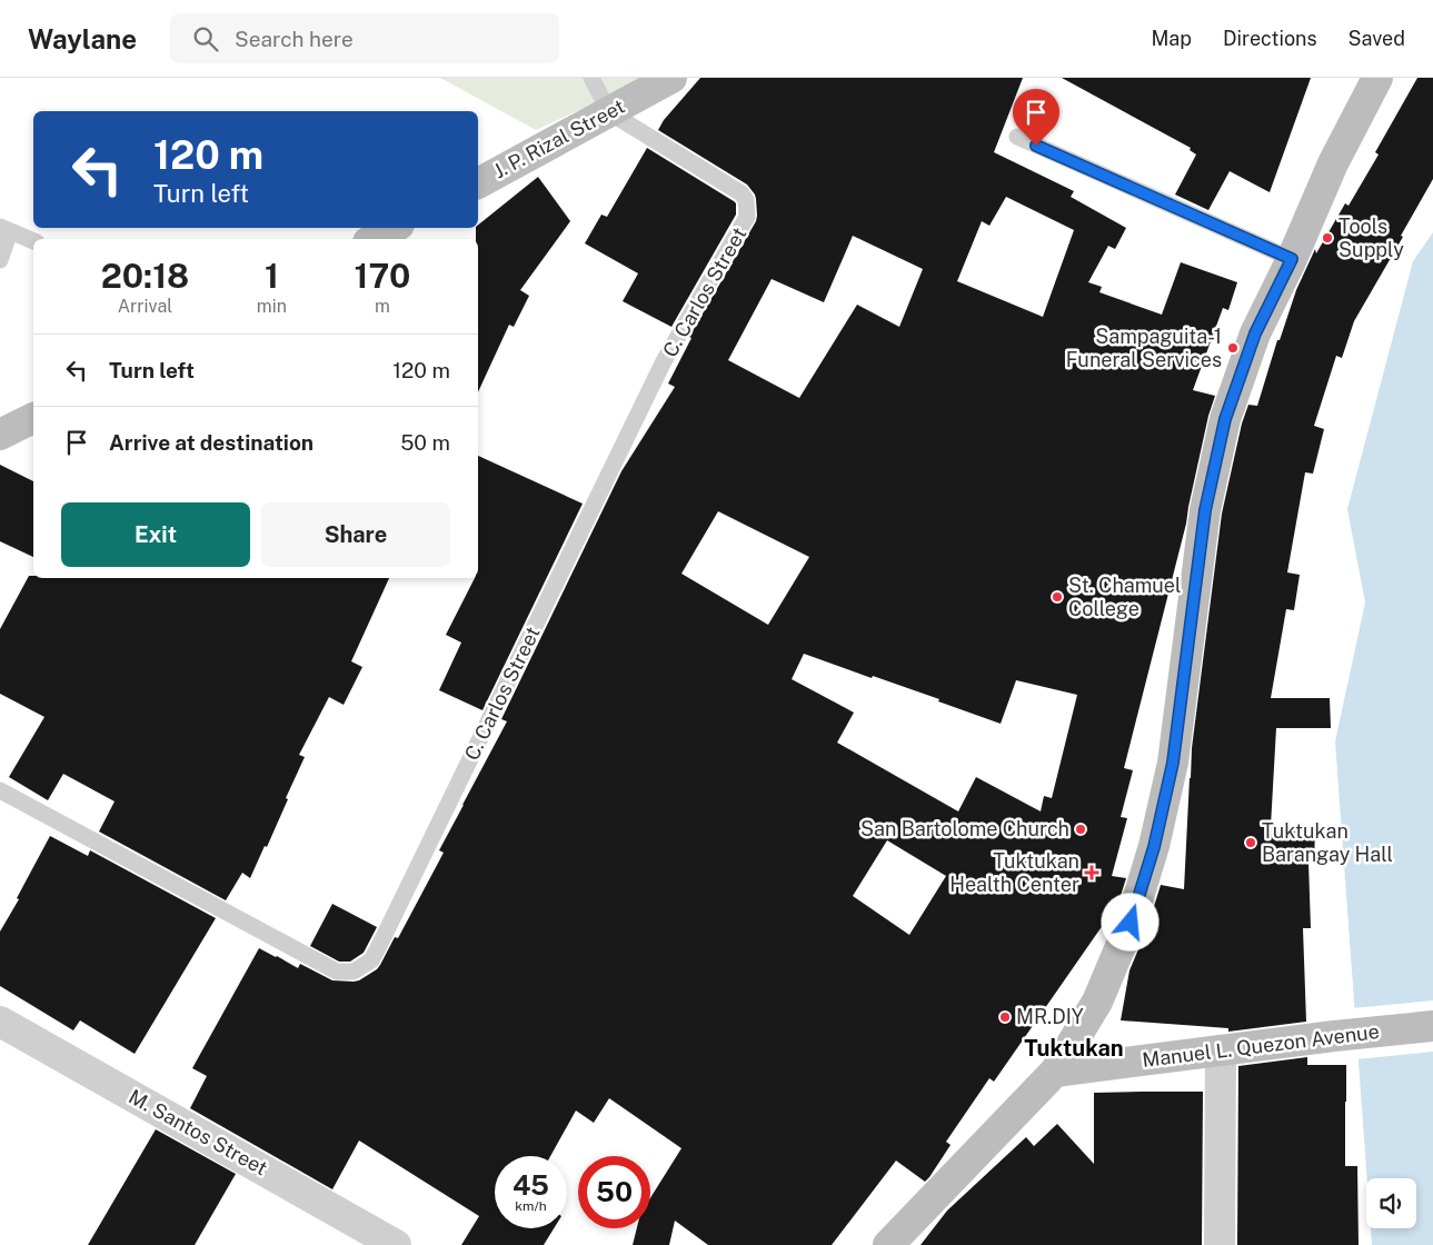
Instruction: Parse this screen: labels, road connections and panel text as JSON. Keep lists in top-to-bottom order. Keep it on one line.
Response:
{"streets":{"main road":["J. P. Rizal Street","Manuel L. Quezon Avenue"],"street":["M. Santos Street"],"lane":["C. Carlos Street"]},"crossings":[["J. P. Rizal Street","C. Carlos Street"]],"districts":["Tuktukan"],"places":{"other":["Tools Supply","Sampaguita-1 Funeral Services","St. Chamuel College","San Bartolome Church","Tuktukan Barangay Hall","MR.DIY"],"health":["Tuktukan Health Center"]},"page":{"header":"Waylane","search":"Search here","nav":["Map","Directions","Saved"],"turn":["120 m","Turn left"],"eta":["20:18","Arrival","1","min","170","m"],"list":[{"name":"Turn left","value":"120 m"},{"name":"Arrive at destination","value":"50 m"}],"buttons":["Exit","Share"],"speed":"45 km/h","limit":"50"}}
